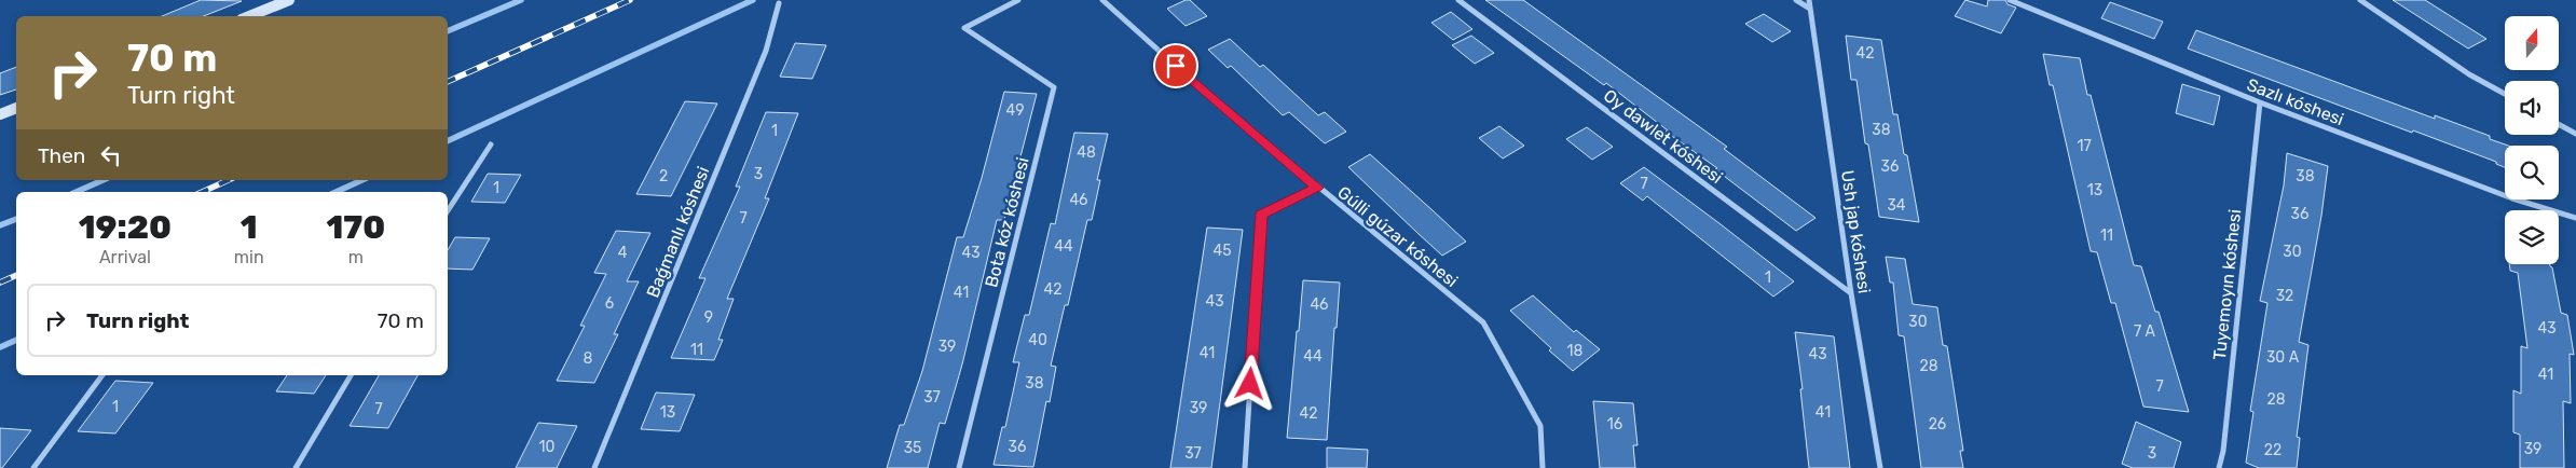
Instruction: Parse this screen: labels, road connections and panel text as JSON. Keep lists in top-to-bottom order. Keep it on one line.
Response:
{"streets":{"street":["Sazlı kóshesi","Oy dawlet kóshesi","Bota kóz kóshesi","Baǵmanlı kóshesi","Ush jap kóshesi","Gúlli gúzar kóshesi","Tuyemoyın kóshesi"]},"crossings":[["Sazlı kóshesi","Tuyemoyın kóshesi"],["Oy dawlet kóshesi","Ush jap kóshesi"]],"house_numbers":["42","49","38","1","17","48","36","3","2","38","7","1","13","46","34","36","7","11","44","45","30","4","43","1","42","41","32","43","6","46","9","30","43","7 А","40","39","11","18","41","43","44","30 А","8","28","41","38","7","37","28","1","39","7","13","41","42","16","26","10","36","35","39","22","37","3"],"north":"top","page":{"turn":["70 m","Turn right"],"then":"Then","eta":["19:20","Arrival","1","min","170","m"],"list":[{"name":"Turn right","value":"70 m"}]}}
